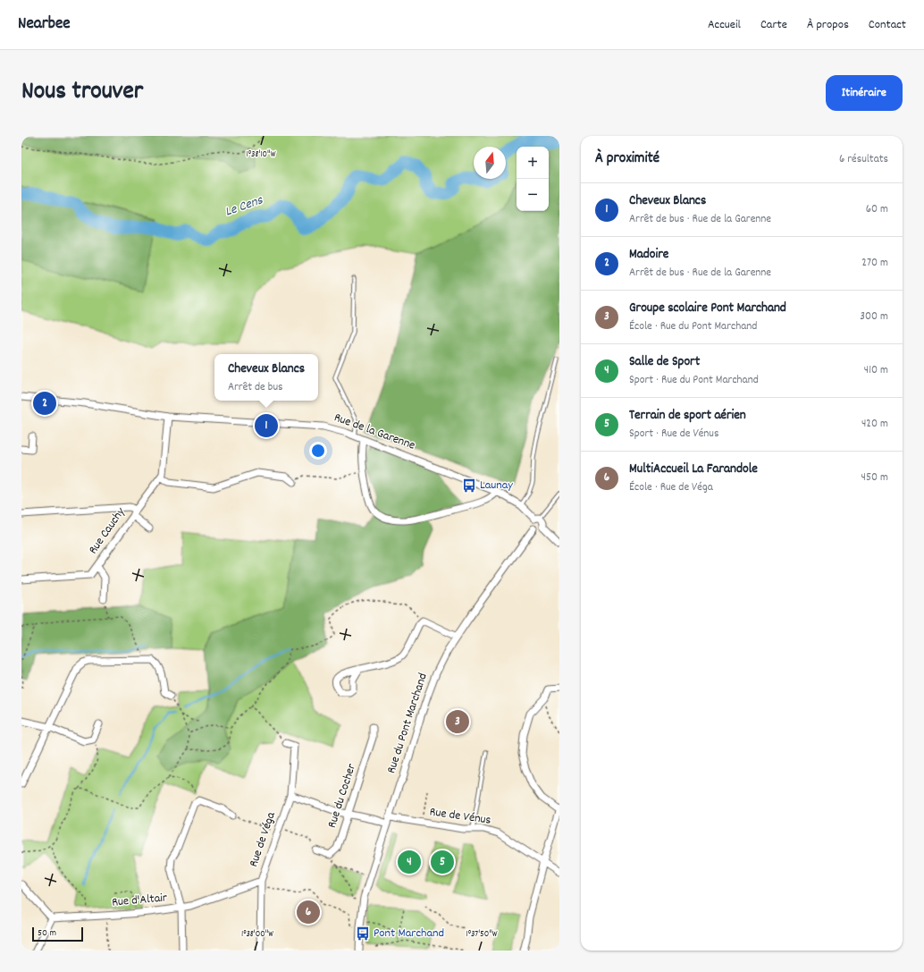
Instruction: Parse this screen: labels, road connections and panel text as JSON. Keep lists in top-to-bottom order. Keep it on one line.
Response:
{"streets":{"street":["Rue de la Garenne","Rue Cauchy","Rue du Pont Marchand","Rue du Cocher","Rue de Vénus","Rue de Véga","Rue d'Altair"]},"crossings":[["Rue de la Garenne","Rue du Pont Marchand"],["Rue du Pont Marchand","Rue de Vénus"],["Rue de Véga","Rue d'Altair"]],"water":["Le Cens"],"places":{"bus stop":["Launay","Pont Marchand"]},"scale_bar":"50 m","north":"top","page":{"header":"Nearbee","nav":["Accueil","Carte","À propos","Contact"],"title":"Nous trouver","buttons":"Itinéraire","heading":["À proximité","6 résultats"],"map_buttons":["+","−"],"list":[{"mark":"1","name":"Cheveux Blancs","note":"Arrêt de bus · Rue de la Garenne","value":"60 m"},{"mark":"2","name":"Madoire","note":"Arrêt de bus · Rue de la Garenne","value":"270 m"},{"mark":"3","name":"Groupe scolaire Pont Marchand","note":"École · Rue du Pont Marchand","value":"300 m"},{"mark":"4","name":"Salle de Sport","note":"Sport · Rue du Pont Marchand","value":"410 m"},{"mark":"5","name":"Terrain de sport aérien","note":"Sport · Rue de Vénus","value":"420 m"},{"mark":"6","name":"MultiAccueil La Farandole","note":"École · Rue de Véga","value":"450 m"}],"popup":["Cheveux Blancs","Arrêt de bus"],"pins":["2","1","3","4","5","6"],"scale":"50 m"},"coordinates":["1°38'10\"W","1°38'00\"W","1°37'50\"W"]}
